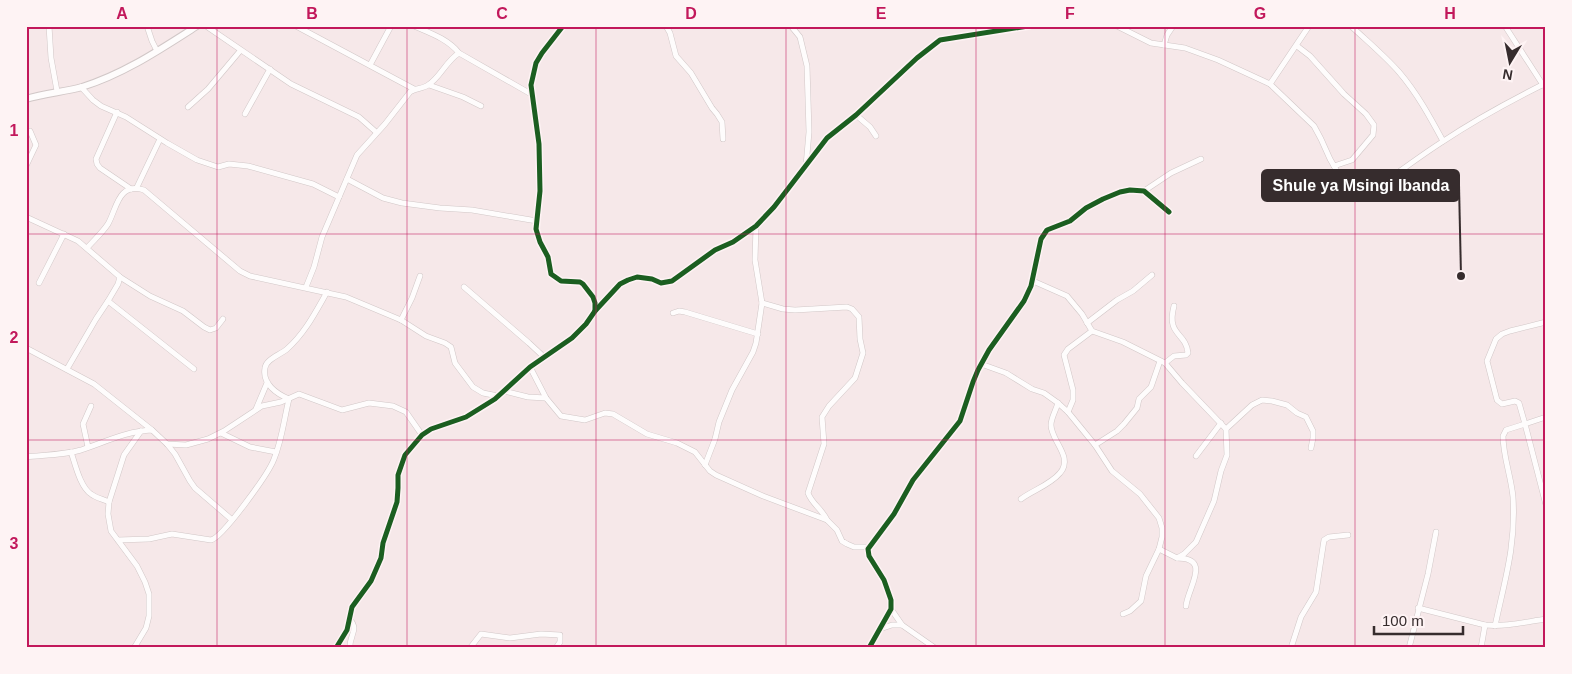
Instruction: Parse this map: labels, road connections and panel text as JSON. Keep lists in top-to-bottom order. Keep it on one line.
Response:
{"places":["Shule ya Msingi Ibanda"],"scale_bar":"100 m","north":"bottom","grid":{"columns":["A","B","C","D","E","F","G","H"],"rows":["1","2","3"]}}
